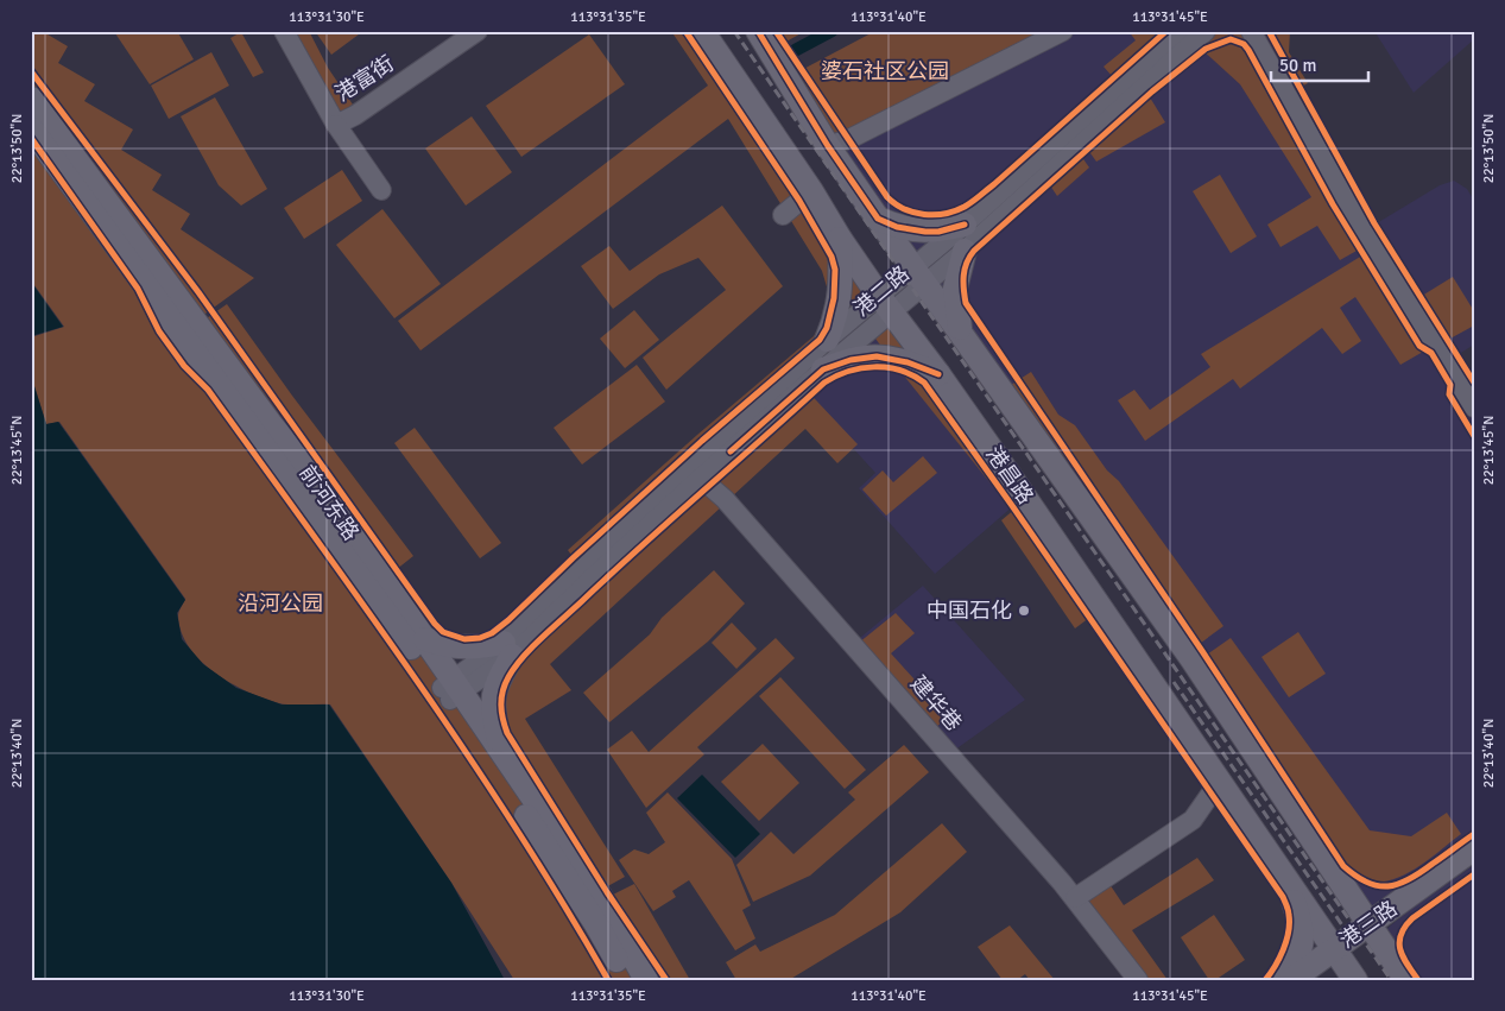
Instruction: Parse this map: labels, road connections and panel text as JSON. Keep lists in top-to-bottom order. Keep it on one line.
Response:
{"streets":{"main road":["港昌路","前河东路","港三路"],"street":["港富街","港二路","建华巷"]},"crossings":[["港二路","港昌路"],["港二路","前河东路"],["港二路","建华巷"],["港昌路","港三路"]],"parks":["婆石社区公园","沿河公园"],"places":["中国石化"],"scale_bar":"50 m","coordinates":["113°31'30\"E","113°31'35\"E","113°31'40\"E","113°31'45\"E","22°13'50\"N","22°13'45\"N","22°13'40\"N"]}
